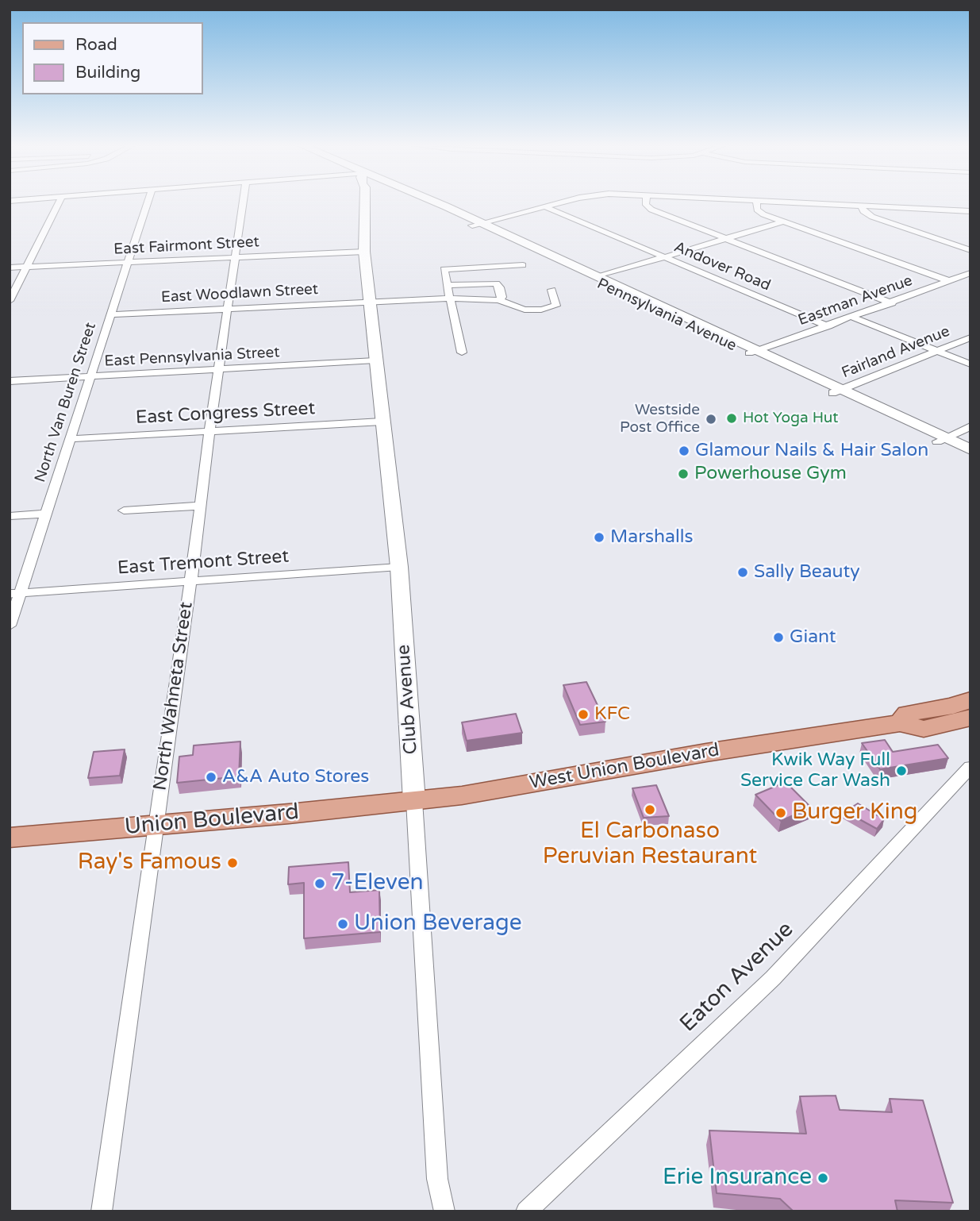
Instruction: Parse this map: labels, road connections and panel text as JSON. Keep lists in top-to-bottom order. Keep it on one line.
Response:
{"streets":{"main road":["West Union Boulevard","Union Boulevard"],"street":["East Fairmont Street","Andover Road","East Woodlawn Street","Eastman Avenue","Pennsylvania Avenue","Fairland Avenue","East Pennsylvania Street","North Van Buren Street","East Congress Street","East Tremont Street","North Wahneta Street","Club Avenue","Eaton Avenue"]},"crossings":[["East Fairmont Street","North Van Buren Street"],["East Fairmont Street","North Wahneta Street"],["East Fairmont Street","Club Avenue"],["Andover Road","Eastman Avenue"],["East Woodlawn Street","North Van Buren Street"],["East Woodlawn Street","North Wahneta Street"],["East Woodlawn Street","Club Avenue"],["Eastman Avenue","Pennsylvania Avenue"],["Pennsylvania Avenue","Fairland Avenue"],["East Pennsylvania Street","North Van Buren Street"],["East Pennsylvania Street","North Wahneta Street"],["East Pennsylvania Street","Club Avenue"],["North Van Buren Street","East Congress Street"],["North Van Buren Street","East Tremont Street"],["East Congress Street","North Wahneta Street"],["East Congress Street","Club Avenue"],["East Tremont Street","North Wahneta Street"],["East Tremont Street","Club Avenue"],["North Wahneta Street","Union Boulevard"],["Club Avenue","West Union Boulevard"],["Club Avenue","Union Boulevard"],["West Union Boulevard","Union Boulevard"]],"places":["Hot Yoga Hut","Westside Post Office","Glamour Nails & Hair Salon","Powerhouse Gym","Marshalls","Sally Beauty","Giant","KFC","Kwik Way Full Service Car Wash","A&A Auto Stores","El Carbonaso Peruvian Restaurant","Burger King","Ray's Famous","7-Eleven","Union Beverage","Erie Insurance"],"legend":["Road","Building"]}
